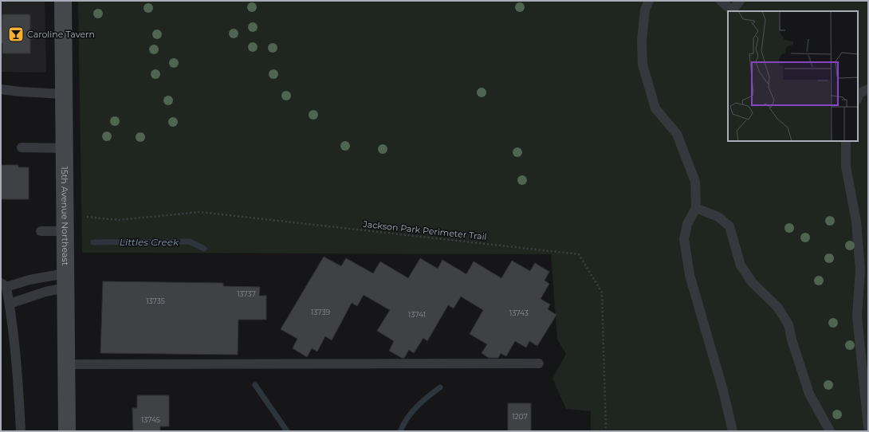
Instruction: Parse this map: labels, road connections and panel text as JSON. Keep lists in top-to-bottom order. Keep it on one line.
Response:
{"streets":{"main road":["15th Avenue Northeast"],"path":["Jackson Park Perimeter Trail"]},"water":["Littles Creek"],"places":{"bar":["Caroline Tavern"]},"house_numbers":["13737","13735","13739","13743","13741","1207","13745"]}
